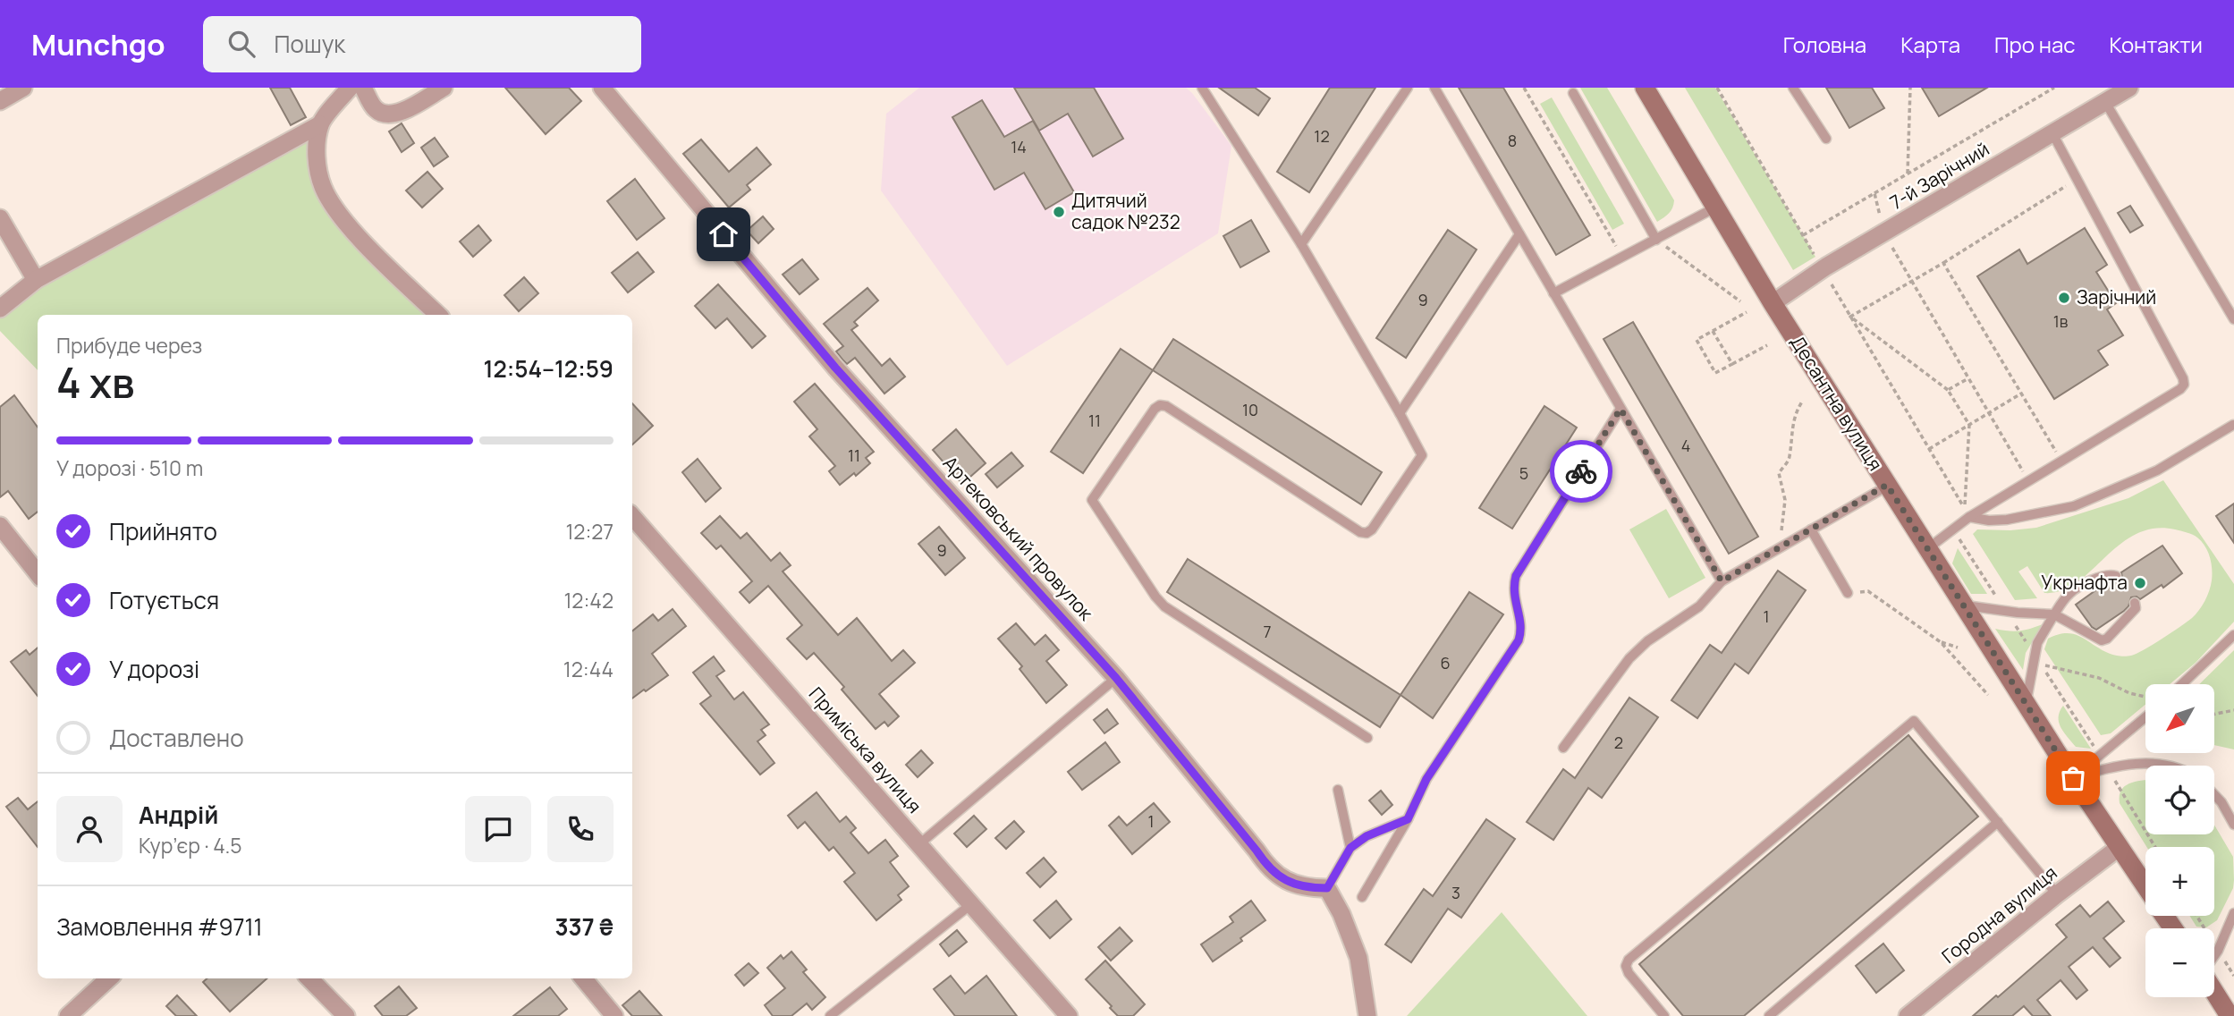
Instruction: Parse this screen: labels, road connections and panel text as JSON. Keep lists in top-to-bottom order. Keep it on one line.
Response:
{"streets":{"main road":["Десантна вулиця"],"street":["7-й Зарічний","Артековський провулок","Приміська вулиця","Городна вулиця"]},"crossings":[["7-й Зарічний","Десантна вулиця"],["Десантна вулиця","Городна вулиця"]],"places":["Дитячий садок №232","Зарічний","Укрнафта"],"house_numbers":["12","8","14","9","1в","10","11","4","11","5","9","1","7","6","2","1","3"],"north":"bottom left","page":{"header":"Munchgo","search":"Пошук","nav":["Головна","Карта","Про нас","Контакти"],"heading":["4 хв","Прибуде через","12:54–12:59"],"panel":["Андрій","Кур’єр · 4.5","Замовлення #9711","337 ₴"],"bar":"У дорозі · 510 m","list":[["Прийнято","12:27"],["Готується","12:42"],["У дорозі","12:44"],"Доставлено"],"map_buttons":["+","−"]}}
